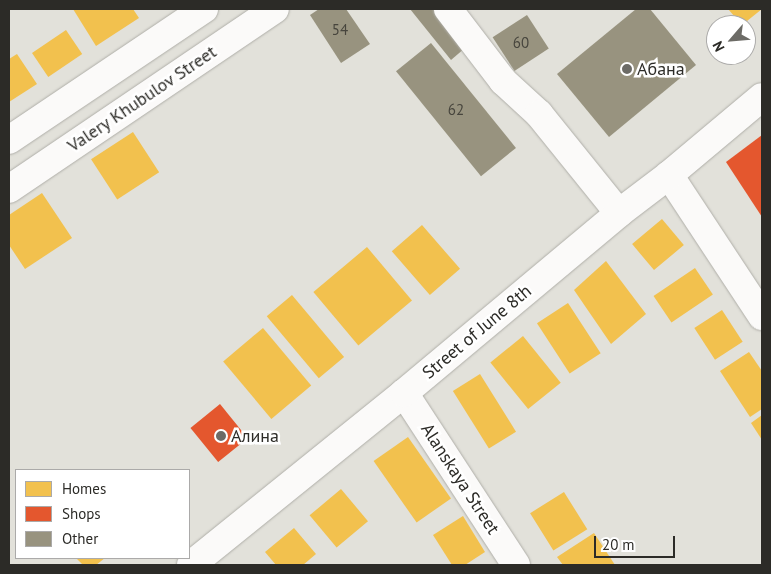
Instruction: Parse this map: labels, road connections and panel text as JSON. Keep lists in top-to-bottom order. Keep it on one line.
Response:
{"streets":{"main road":["Valery Khubulov Street","Street of June 8th","Alanskaya Street"]},"crossings":[["Street of June 8th","Alanskaya Street"]],"places":["Абана","Алина"],"house_numbers":["54","60","62"],"legend":["Homes","Shops","Other"],"scale_bar":"20 m","north":"bottom left"}
